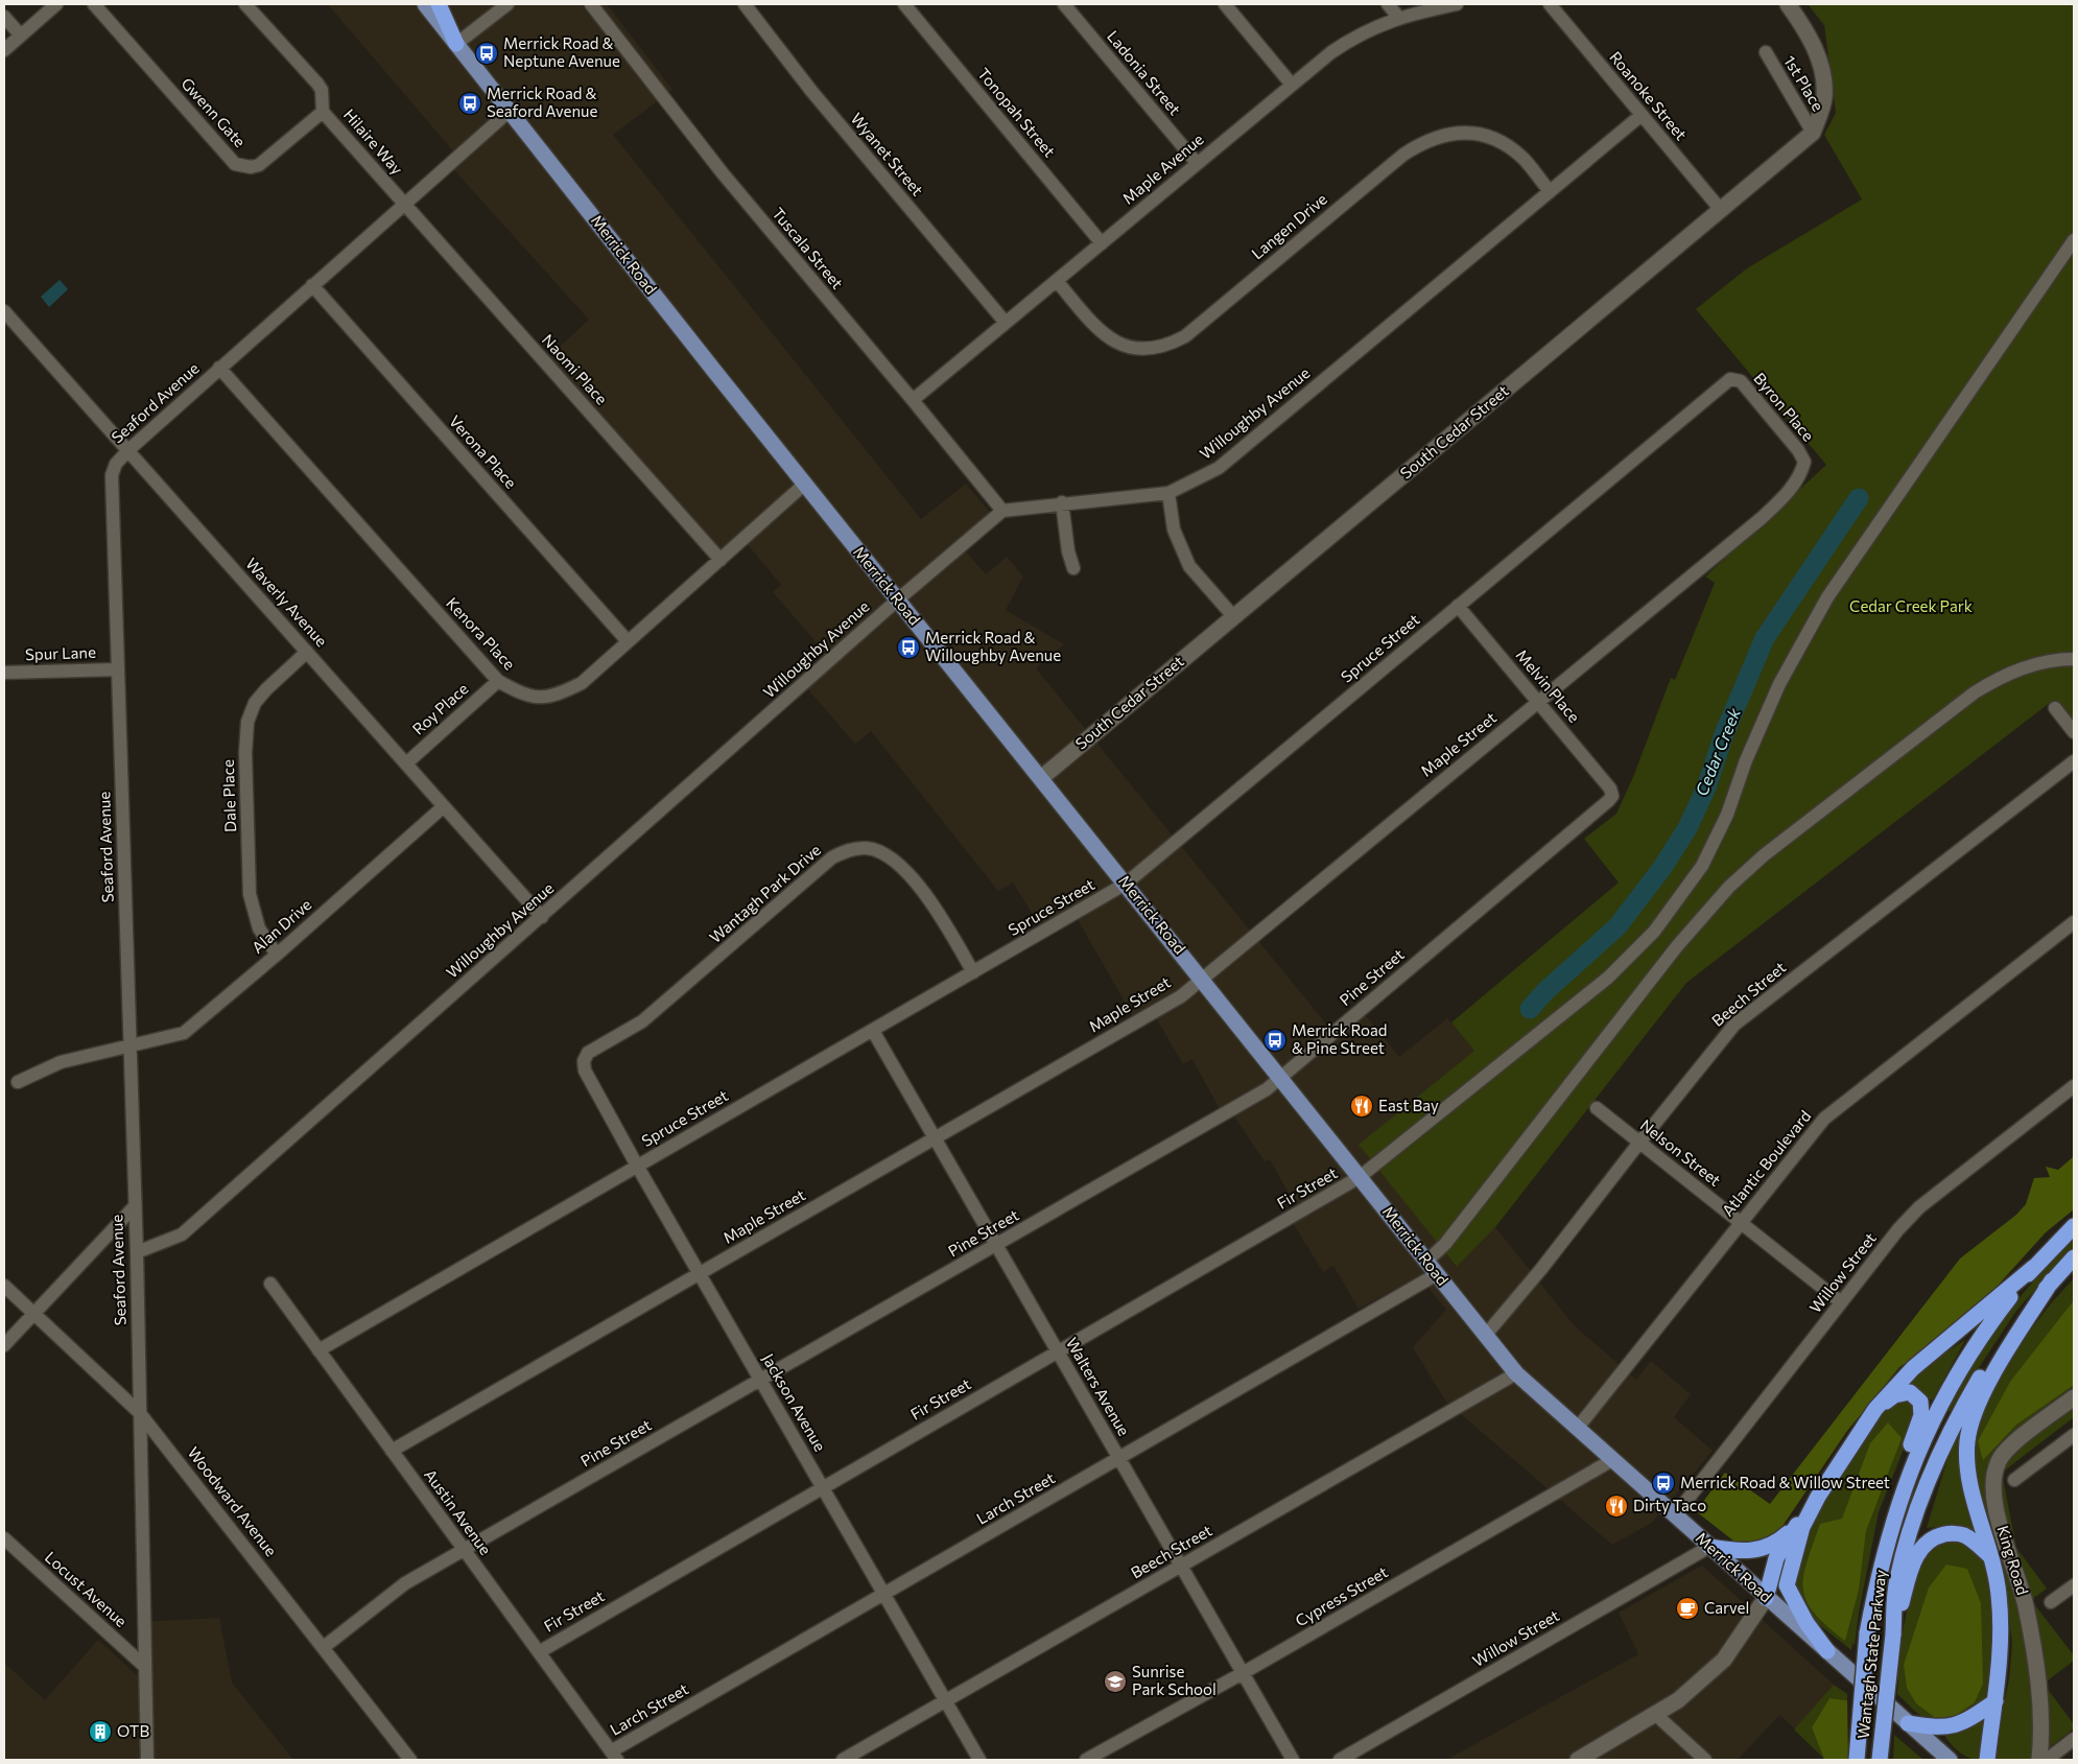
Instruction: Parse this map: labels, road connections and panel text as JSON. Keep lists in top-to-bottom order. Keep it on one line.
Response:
{"streets":{"highway":["Wantagh State Parkway"],"main road":["Merrick Road"],"street":["Ladonia Street","1st Place","Roanoke Street","Gwenn Gate","Tonopah Street","Hilaire Way","Wyanet Street","Maple Avenue","Langen Drive","Tuscala Street","Naomi Place","Seaford Avenue","Byron Place","Willoughby Avenue","South Cedar Street","Verona Place","Waverly Avenue","Kenora Place","Spruce Street","Spur Lane","Melvin Place","Roy Place","Maple Street","Dale Place","Wantagh Park Drive","Alan Drive","Pine Street","Beech Street","Nelson Street","Atlantic Boulevard","Fir Street","Willow Street","Walters Avenue","Jackson Avenue","Larch Street","Woodward Avenue","Austin Avenue","King Road","Locust Avenue","Cypress Street"]},"crossings":[["Ladonia Street","Maple Avenue"],["1st Place","South Cedar Street"],["Roanoke Street","Willoughby Avenue"],["Roanoke Street","South Cedar Street"],["Gwenn Gate","Hilaire Way"],["Tonopah Street","Maple Avenue"],["Hilaire Way","Naomi Place"],["Hilaire Way","Seaford Avenue"],["Wyanet Street","Maple Avenue"],["Maple Avenue","Langen Drive"],["Maple Avenue","Tuscala Street"],["Langen Drive","Willoughby Avenue"],["Tuscala Street","Willoughby Avenue"],["Merrick Road","Seaford Avenue"],["Merrick Road","Willoughby Avenue"],["Merrick Road","South Cedar Street"],["Merrick Road","Kenora Place"],["Merrick Road","Spruce Street"],["Merrick Road","Maple Street"],["Merrick Road","Pine Street"],["Merrick Road","Beech Street"],["Merrick Road","Atlantic Boulevard"],["Merrick Road","Fir Street"],["Merrick Road","Willow Street"],["Merrick Road","Larch Street"],["Merrick Road","Cypress Street"],["Naomi Place","Seaford Avenue"],["Naomi Place","Kenora Place"],["Seaford Avenue","Willoughby Avenue"],["Seaford Avenue","Verona Place"],["Seaford Avenue","Waverly Avenue"],["Seaford Avenue","Kenora Place"],["Seaford Avenue","Spur Lane"],["Seaford Avenue","Alan Drive"],["Seaford Avenue","Woodward Avenue"],["Seaford Avenue","Locust Avenue"],["Byron Place","Spruce Street"],["Byron Place","Maple Street"],["Willoughby Avenue","Waverly Avenue"],["Verona Place","Kenora Place"],["Waverly Avenue","Roy Place"],["Waverly Avenue","Dale Place"],["Waverly Avenue","Alan Drive"],["Kenora Place","Roy Place"],["Spruce Street","Melvin Place"],["Spruce Street","Wantagh Park Drive"],["Spruce Street","Walters Avenue"],["Spruce Street","Jackson Avenue"],["Spruce Street","Austin Avenue"],["Melvin Place","Maple Street"],["Melvin Place","Pine Street"],["Maple Street","Walters Avenue"],["Maple Street","Jackson Avenue"],["Maple Street","Austin Avenue"],["Dale Place","Alan Drive"],["Wantagh Park Drive","Jackson Avenue"],["Pine Street","Walters Avenue"],["Pine Street","Jackson Avenue"],["Pine Street","Woodward Avenue"],["Pine Street","Austin Avenue"],["Beech Street","Nelson Street"],["Beech Street","Walters Avenue"],["Beech Street","Jackson Avenue"],["Nelson Street","Atlantic Boulevard"],["Nelson Street","Willow Street"],["Fir Street","Walters Avenue"],["Fir Street","Jackson Avenue"],["Fir Street","Austin Avenue"],["Walters Avenue","Larch Street"],["Walters Avenue","Cypress Street"],["Jackson Avenue","Larch Street"],["Larch Street","Austin Avenue"]],"water":["Cedar Creek"],"parks":["Cedar Creek Park"],"places":{"bus stop":["Merrick Road & Neptune Avenue","Merrick Road & Seaford Avenue","Merrick Road & Willoughby Avenue","Merrick Road & Pine Street","Merrick Road & Willow Street"],"restaurant":["East Bay","Dirty Taco"],"cafe":["Carvel"],"school or university":["Sunrise Park School"],"building":["OTB"]}}
